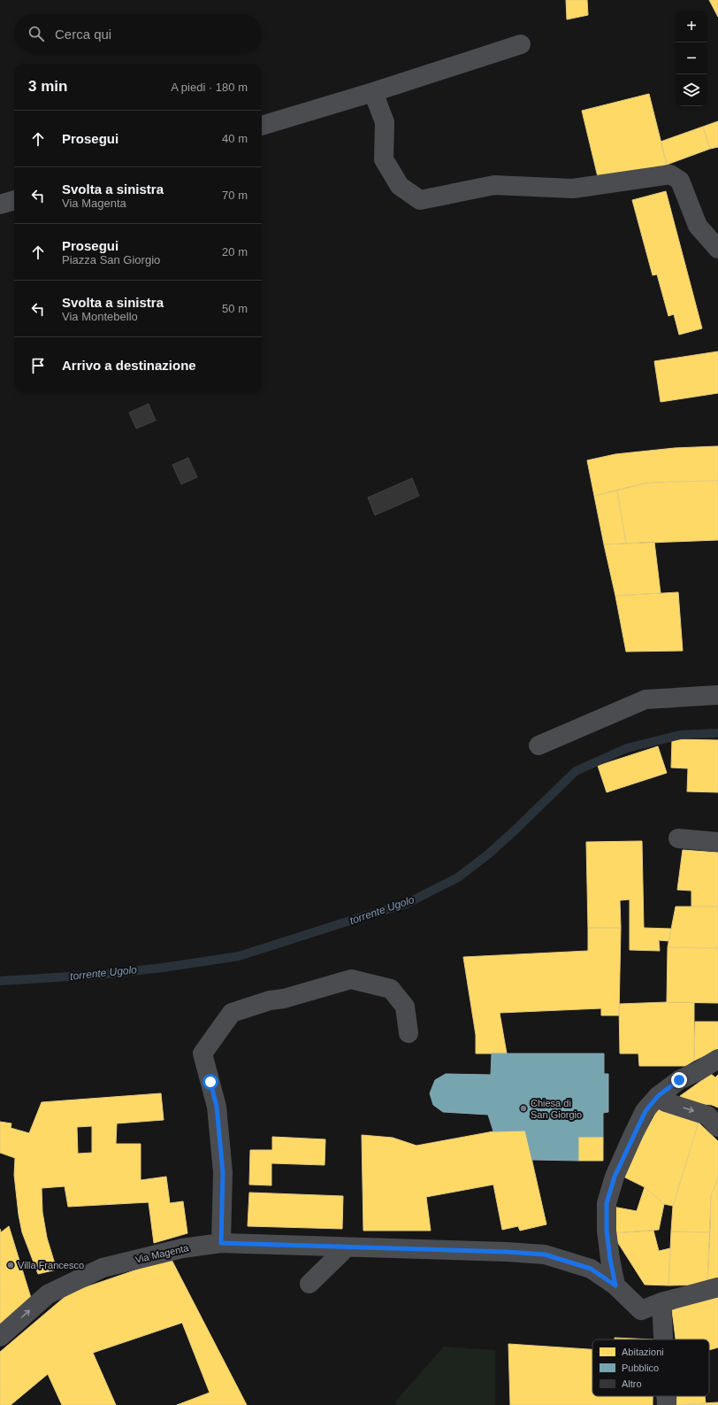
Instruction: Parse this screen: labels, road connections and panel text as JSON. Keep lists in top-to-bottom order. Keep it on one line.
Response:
{"streets":{"street":["Via Magenta"]},"water":["torrente Ugolo"],"places":["Chiesa di San Giorgio","Villa Francesco"],"legend":["Abitazioni","Pubblico","Altro"],"page":{"map_buttons":["+","−"],"search":"Cerca qui","heading":["3 min","A piedi · 180 m"],"list":[["Prosegui","40 m"],["Svolta a sinistra","Via Magenta","70 m"],["Prosegui","Piazza San Giorgio","20 m"],["Svolta a sinistra","Via Montebello","50 m"],"Arrivo a destinazione"]}}
